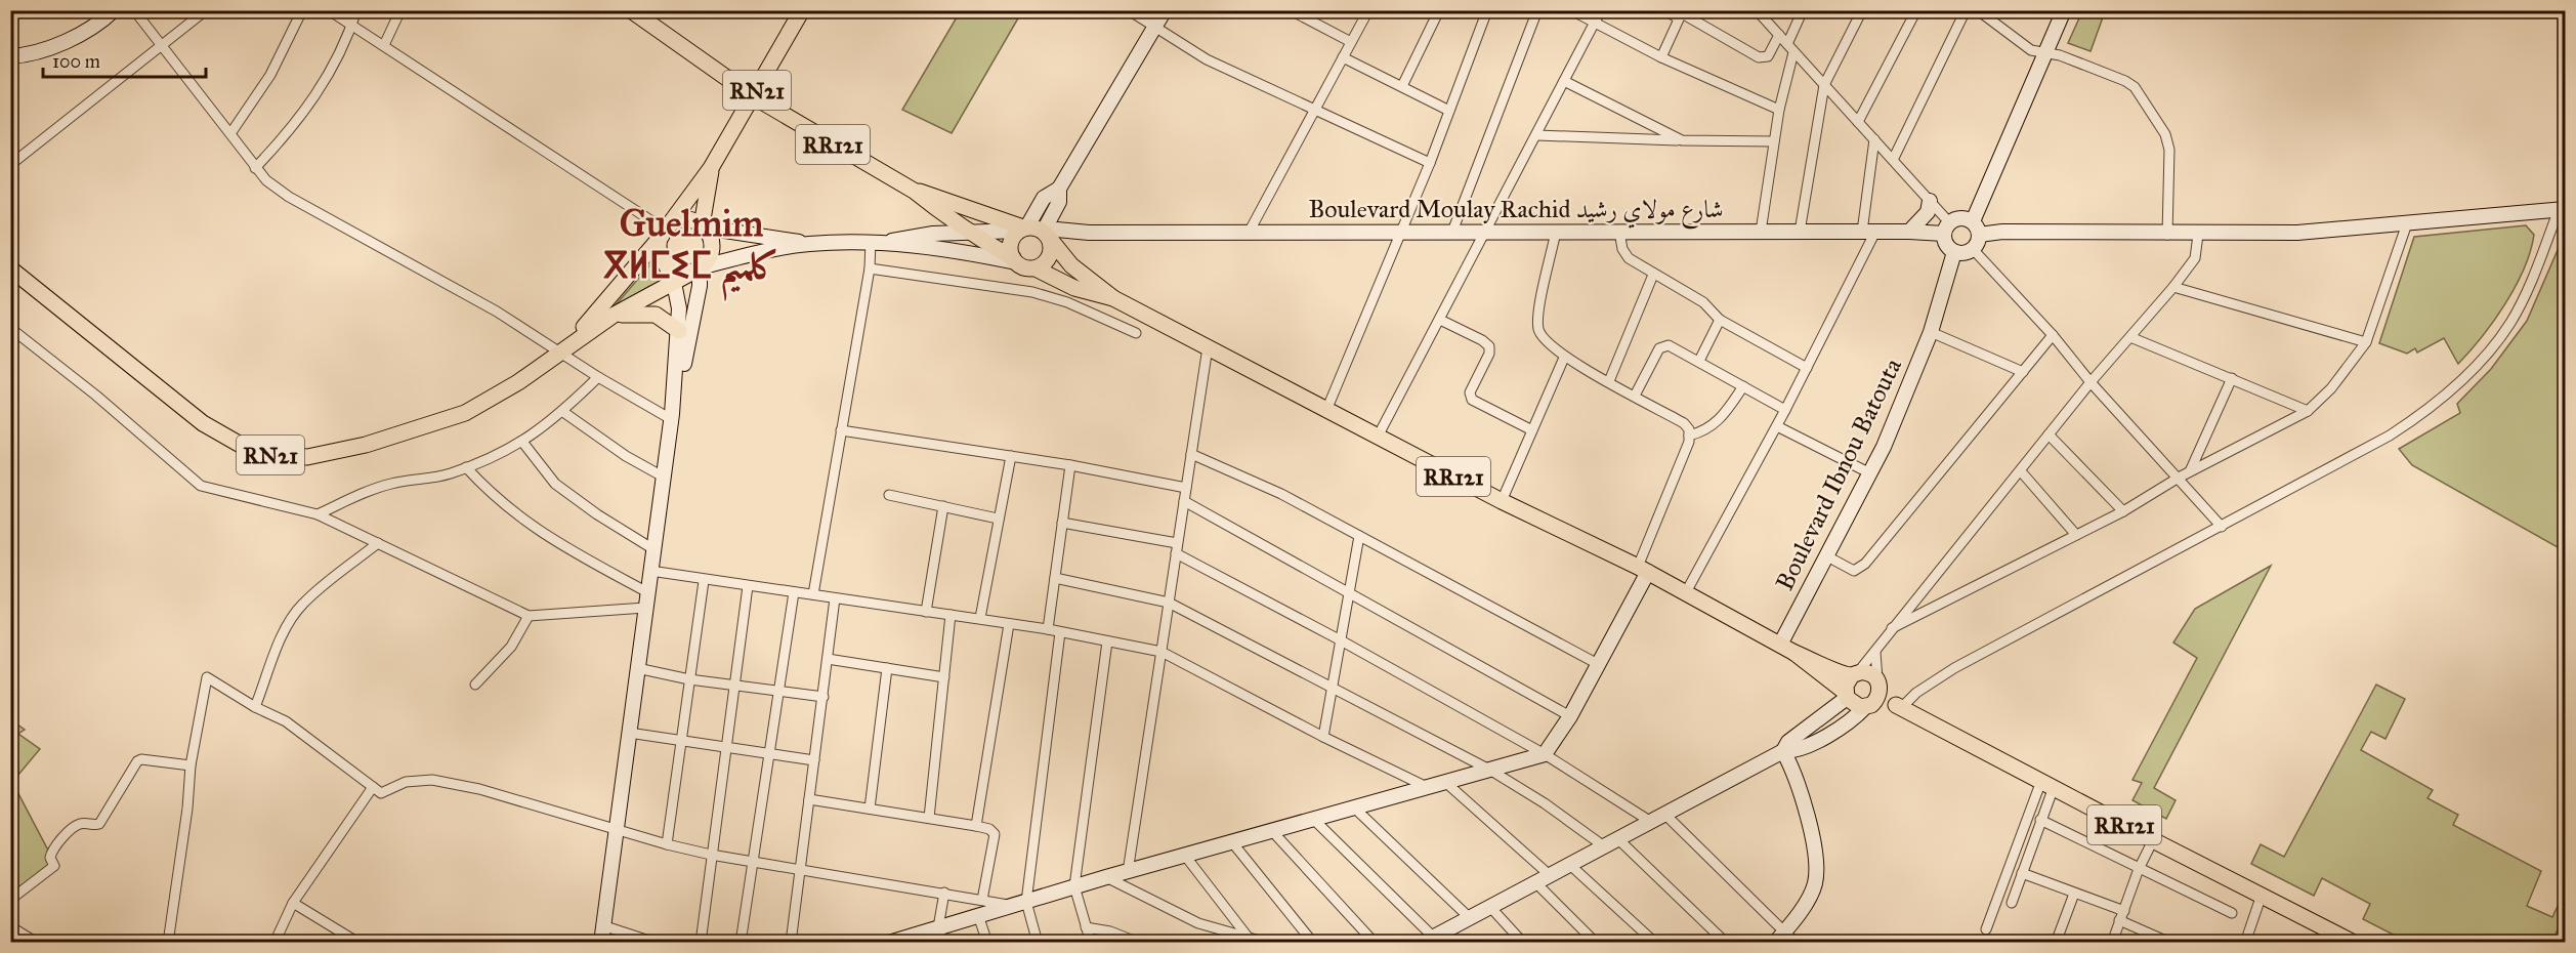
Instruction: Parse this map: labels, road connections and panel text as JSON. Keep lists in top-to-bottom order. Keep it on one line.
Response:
{"streets":{"main road":["RN21","RR121"],"street":["Boulevard Moulay Rachid شارع مولاي رشيد","Boulevard Ibnou Batouta"]},"crossings":[["RN21","RR121"],["RR121","Boulevard Moulay Rachid شارع مولاي رشيد"],["RR121","Boulevard Ibnou Batouta"],["Boulevard Moulay Rachid شارع مولاي رشيد","Boulevard Ibnou Batouta"]],"districts":["Guelmim ⴳⵍⵎⵉⵎ كلميم"],"scale_bar":"100 m"}
